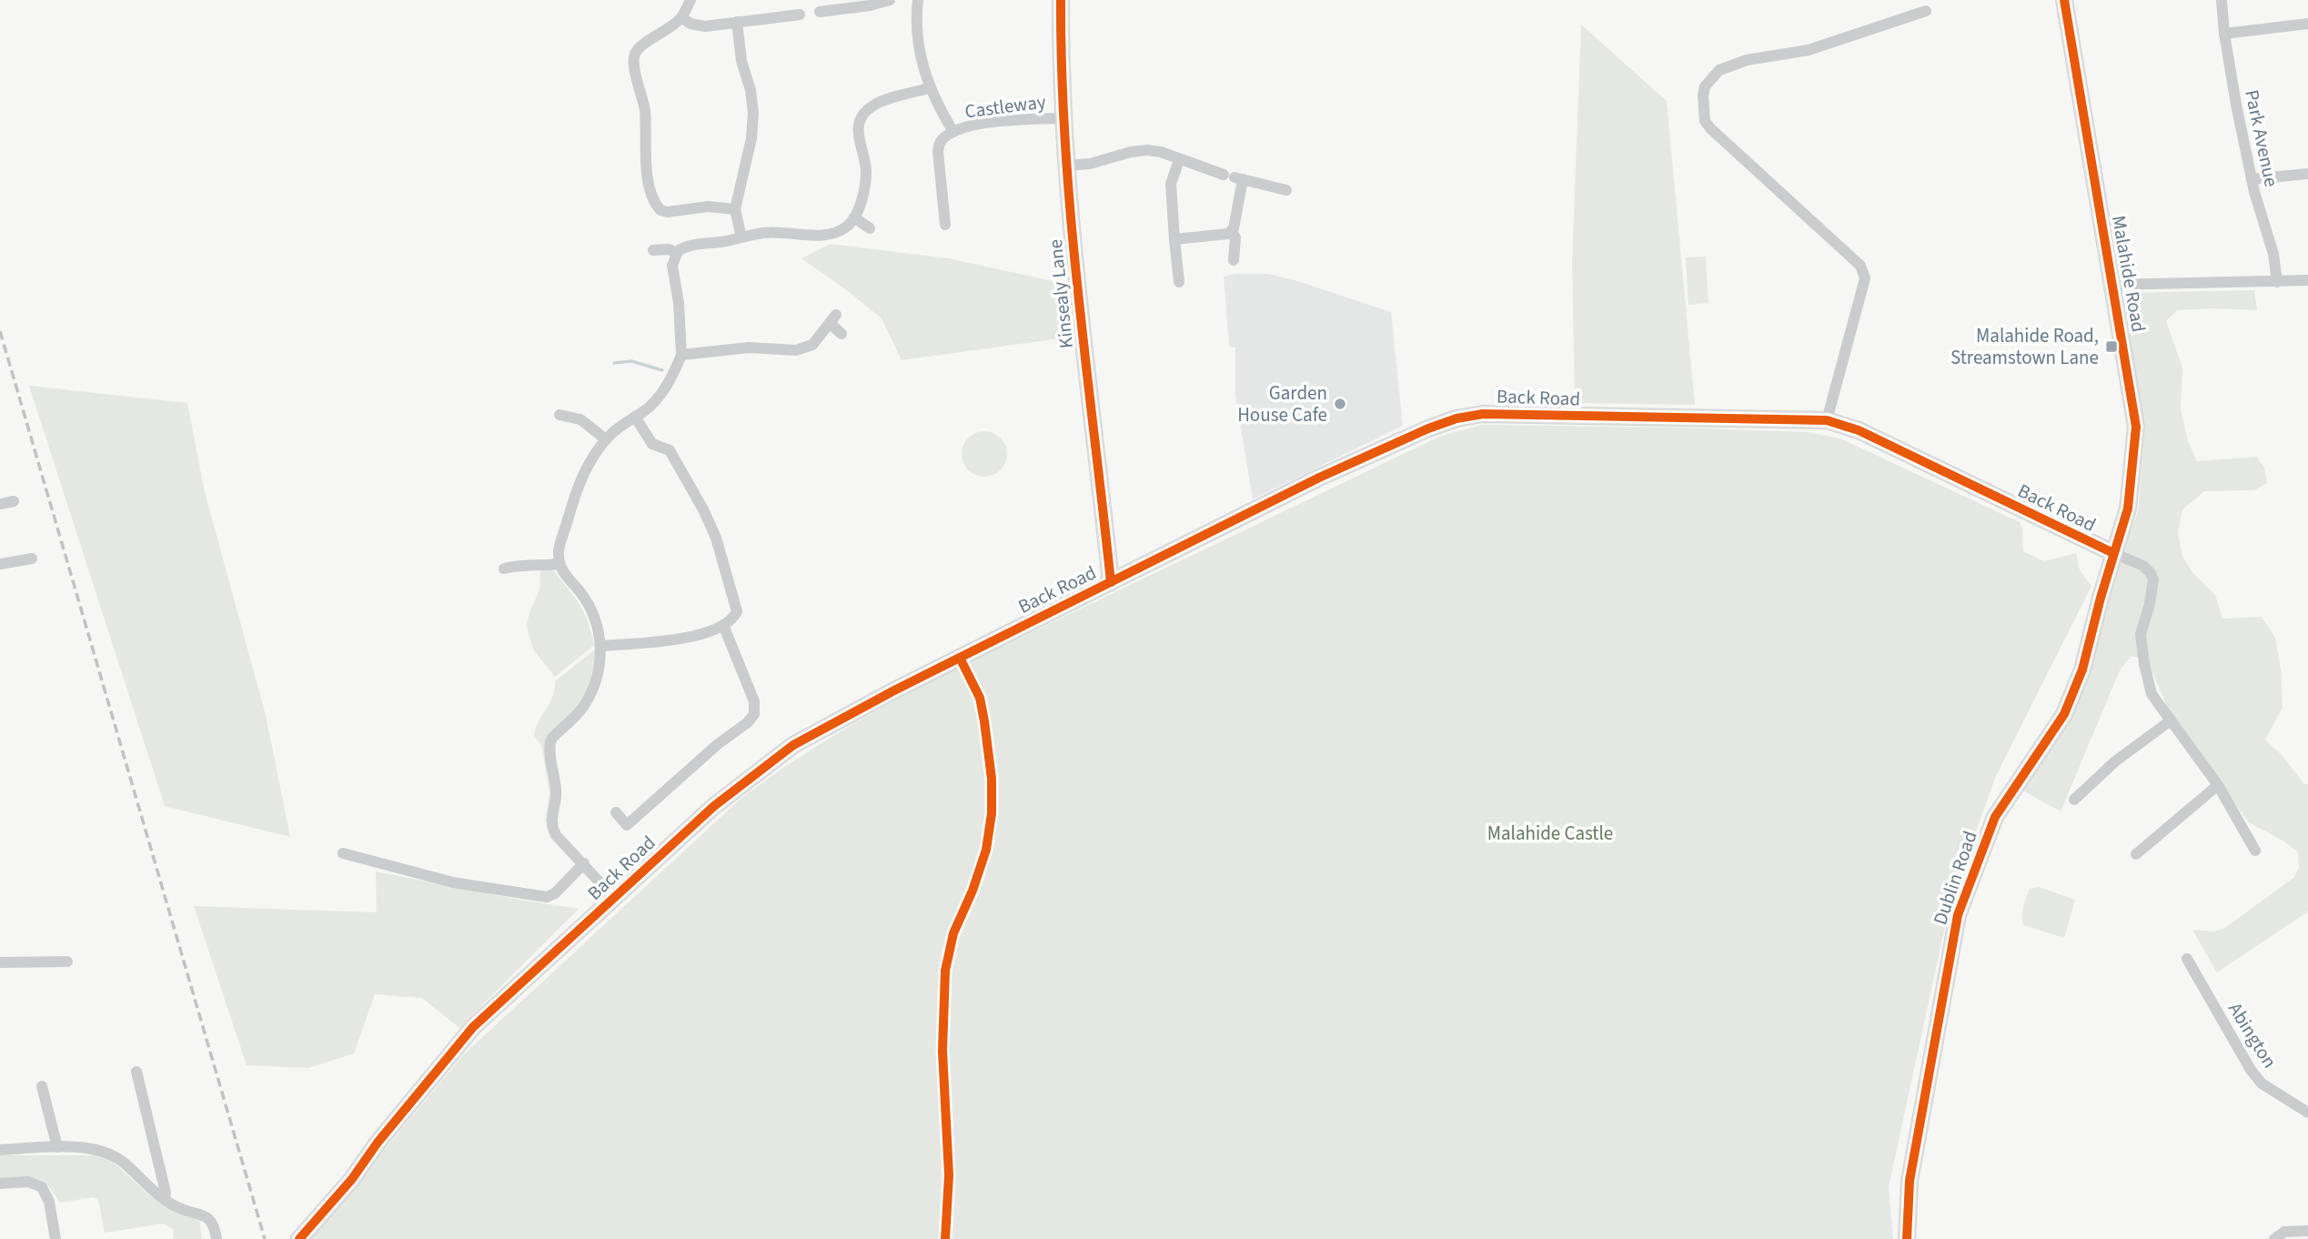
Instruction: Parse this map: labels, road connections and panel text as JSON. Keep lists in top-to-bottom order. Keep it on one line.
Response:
{"streets":{"street":["Castleway","Park Avenue","Malahide Road","Kinsealy Lane","Back Road","Dublin Road","Abington"]},"crossings":[["Castleway","Kinsealy Lane"],["Malahide Road","Back Road"],["Malahide Road","Dublin Road"],["Kinsealy Lane","Back Road"],["Back Road","Dublin Road"]],"parks":["Malahide Castle"],"places":{"transit":["Malahide Road, Streamstown Lane"],"other":["Garden House Cafe"]}}
